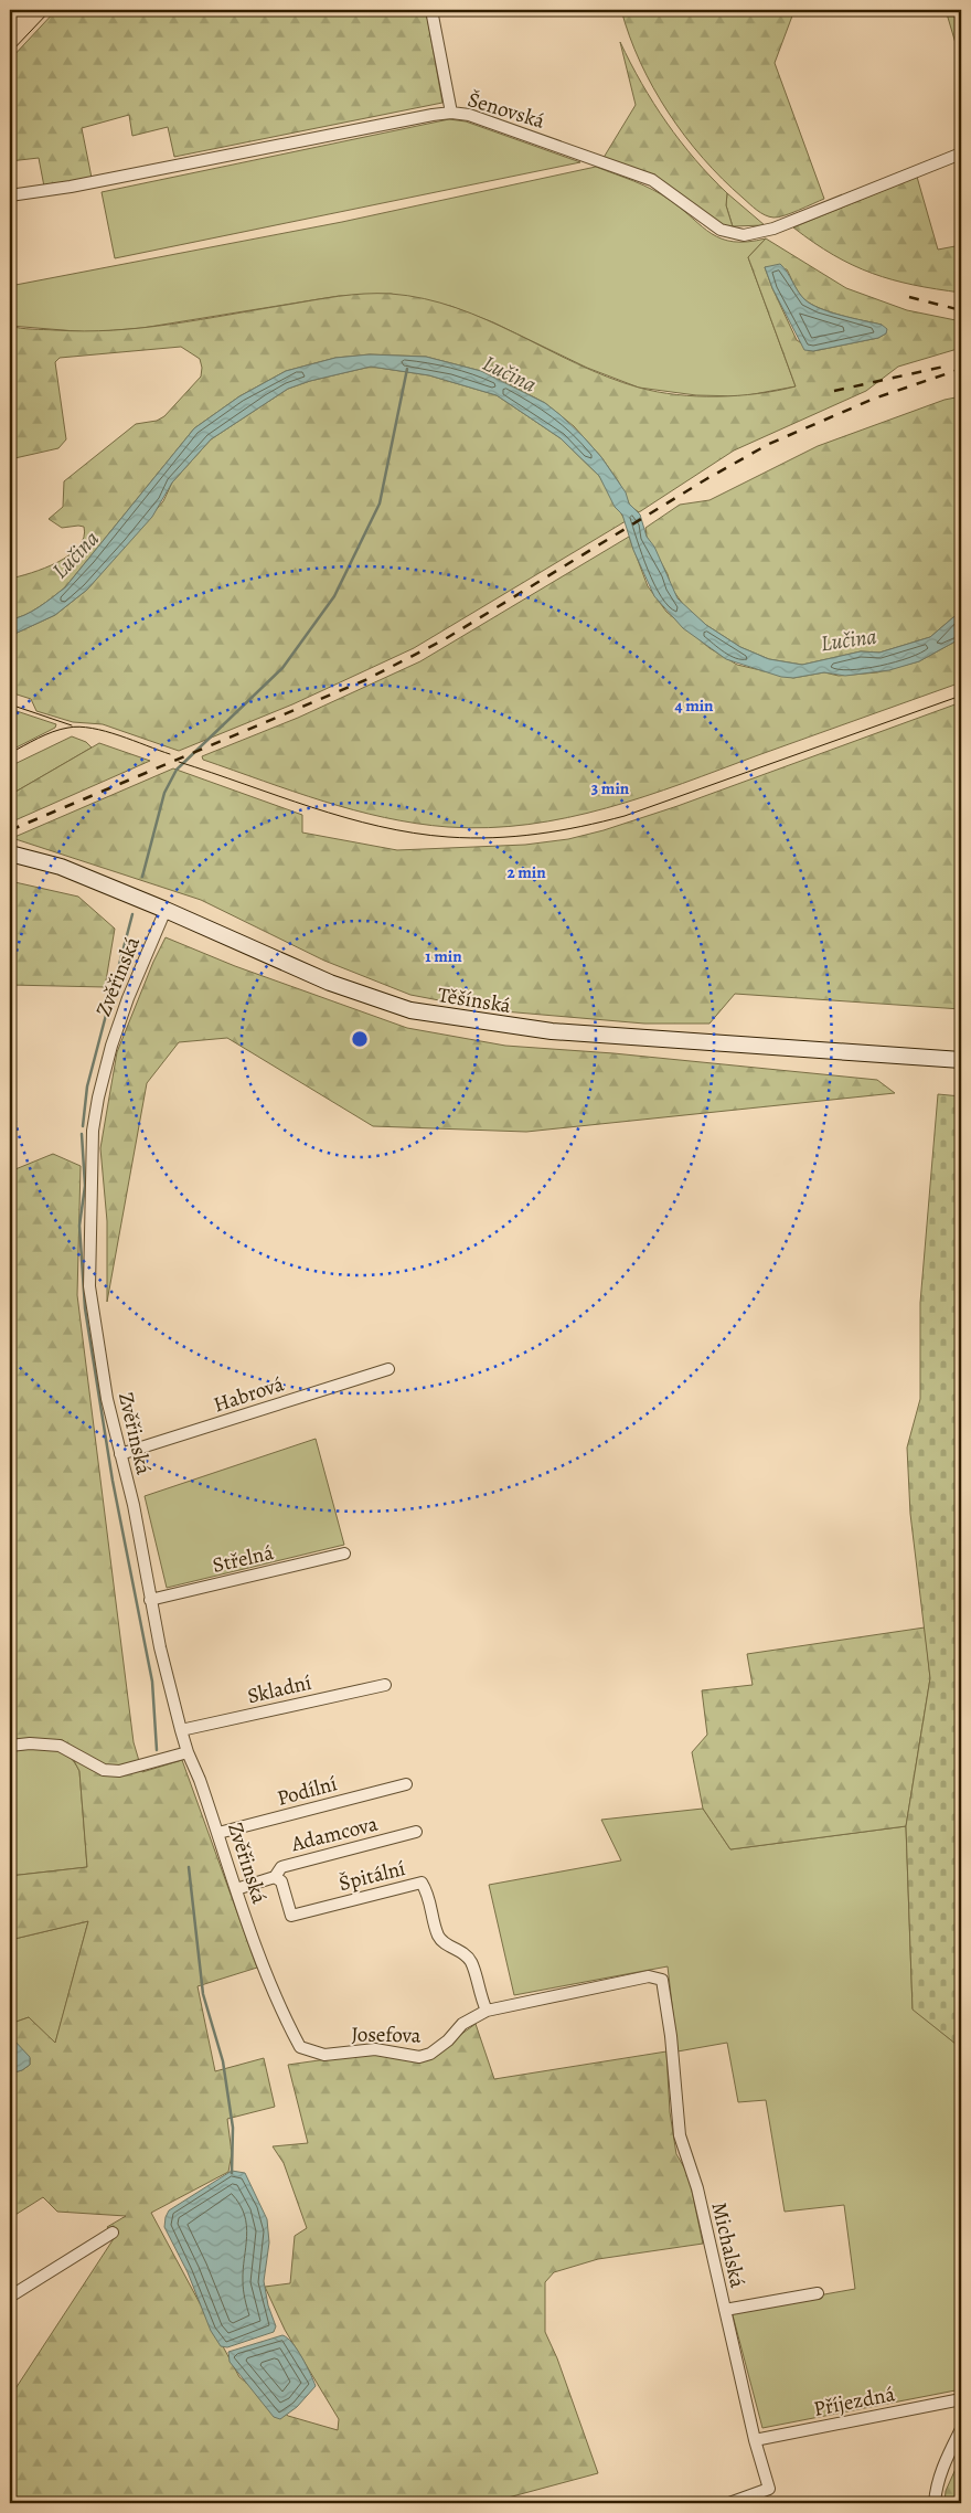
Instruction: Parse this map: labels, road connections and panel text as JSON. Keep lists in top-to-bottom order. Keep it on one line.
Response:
{"streets":{"main road":["Těšínská"],"street":["Šenovská","Zvěřinská","Habrová","Střelná","Skladní","Podílní","Adamcova","Špitální","Josefova","Michalská","Příjezdná"]},"crossings":[["Zvěřinská","Těšínská"],["Zvěřinská","Habrová"],["Zvěřinská","Střelná"],["Zvěřinská","Skladní"],["Zvěřinská","Podílní"],["Zvěřinská","Adamcova"],["Zvěřinská","Josefova"],["Adamcova","Špitální"],["Špitální","Josefova"],["Josefova","Michalská"],["Michalská","Příjezdná"]],"water":["Lučina"],"rings":["4 min","3 min","2 min","1 min"]}
